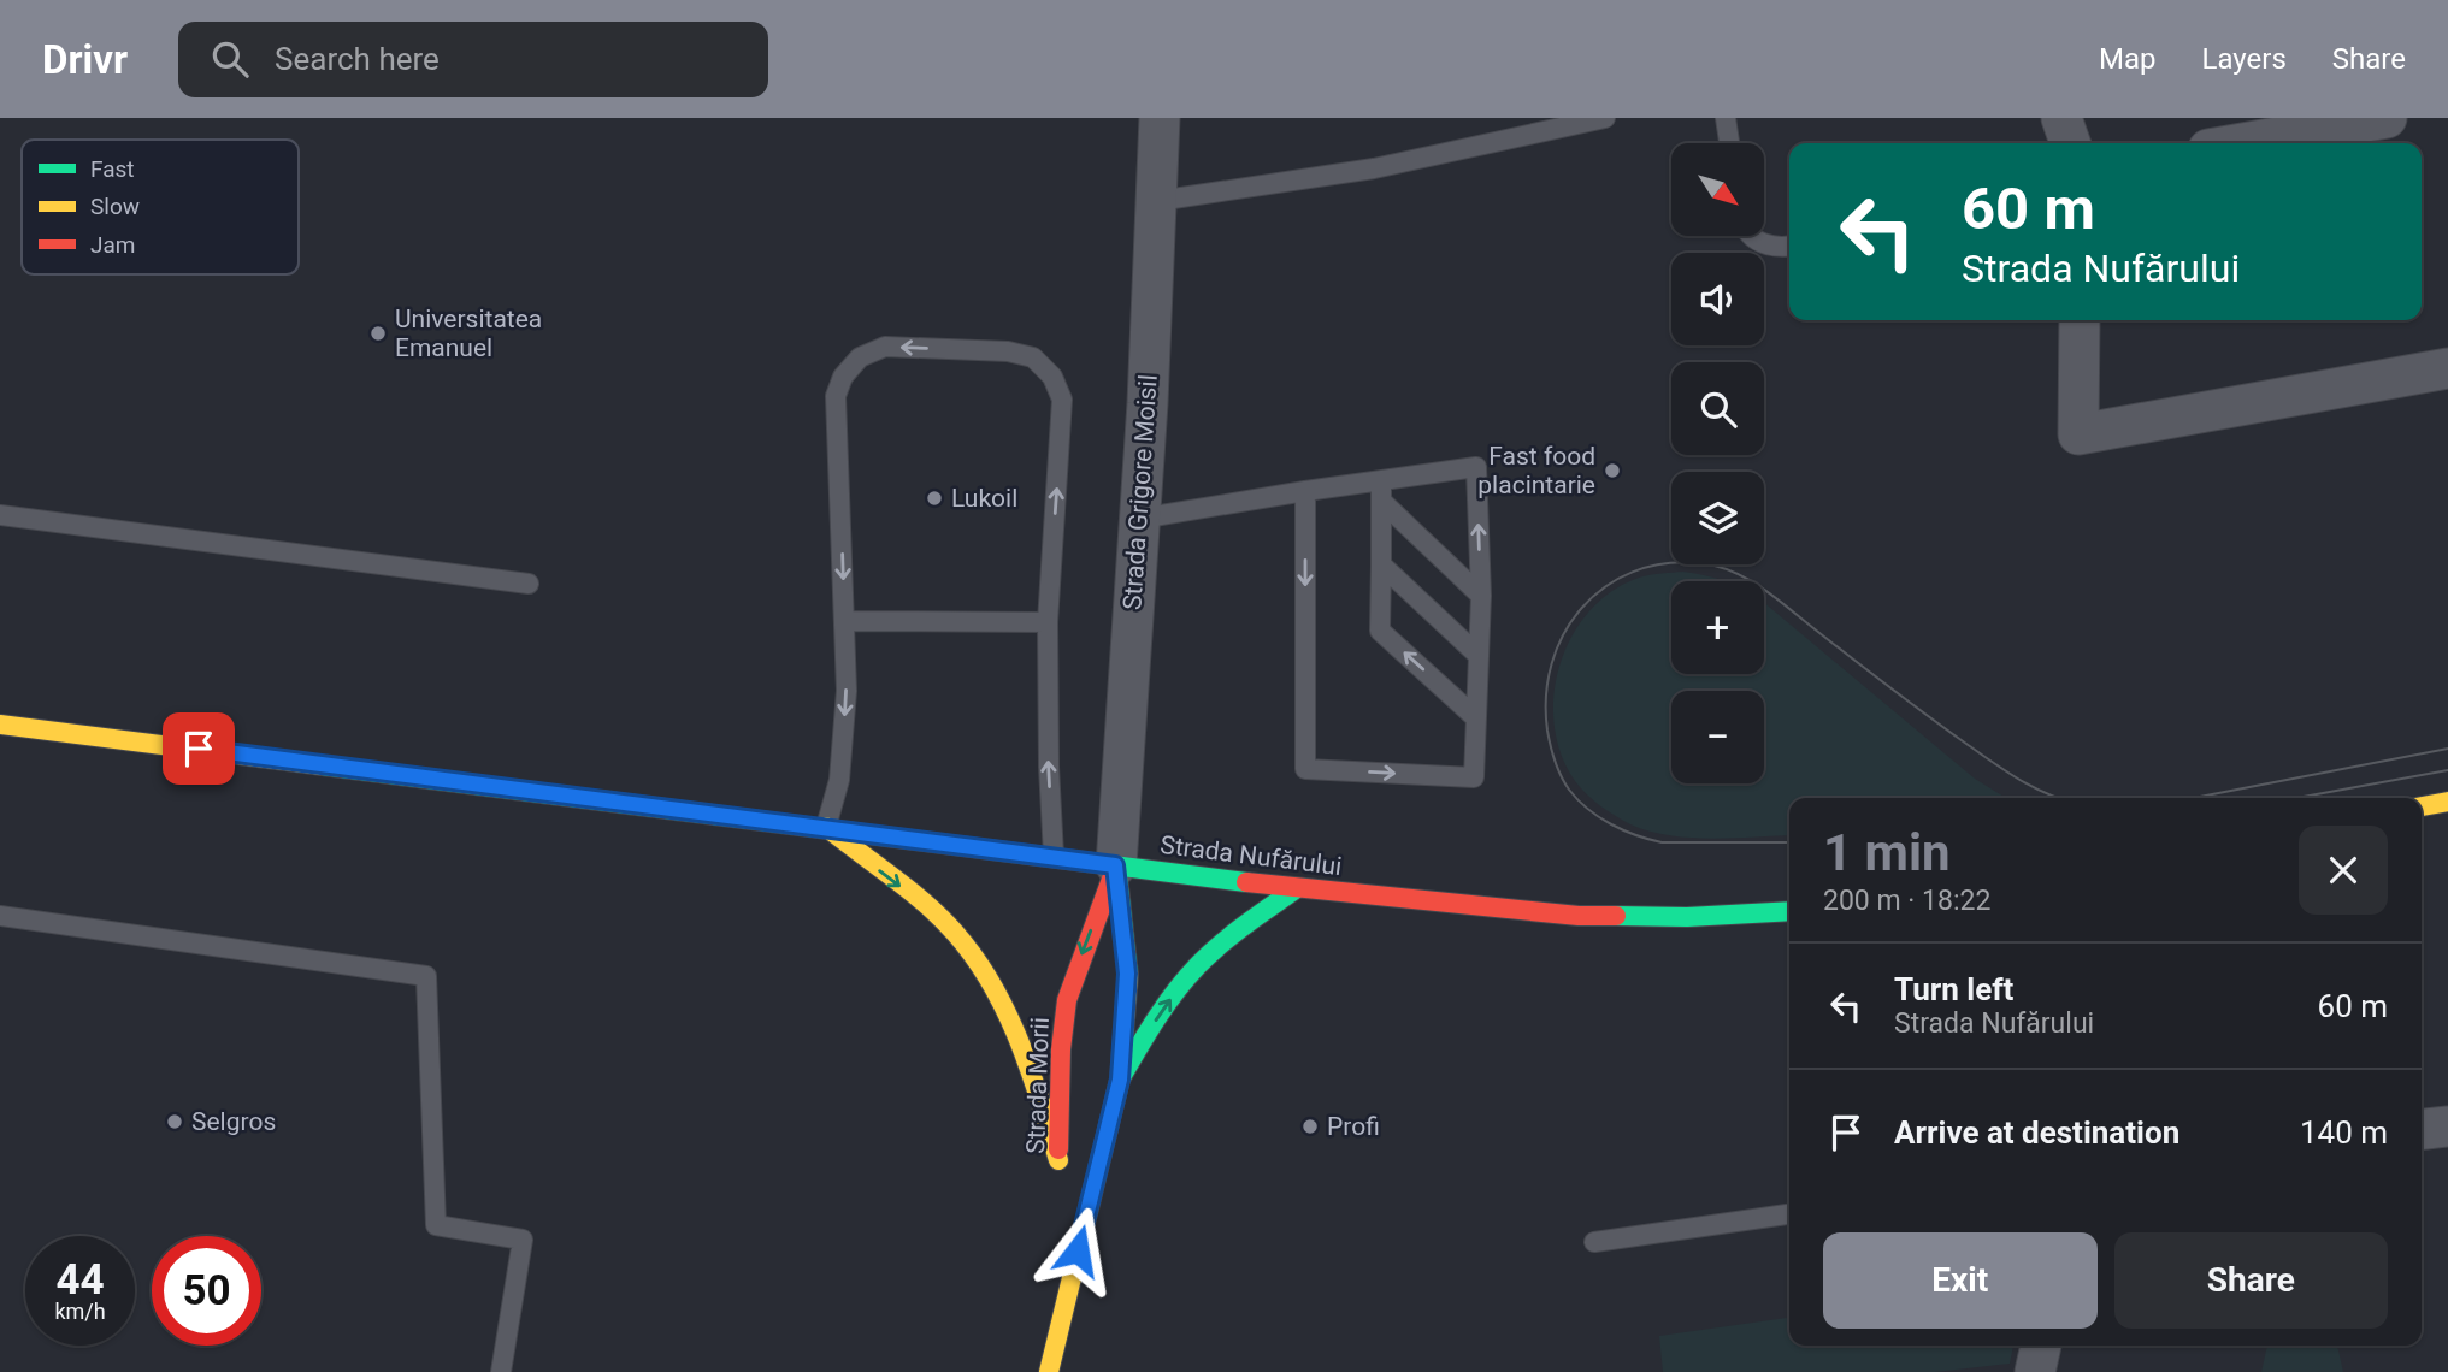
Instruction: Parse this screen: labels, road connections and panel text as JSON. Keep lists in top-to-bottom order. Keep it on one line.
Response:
{"streets":{"main road":["Strada Nufărului","Strada Morii"],"street":["Strada Grigore Moisil"]},"crossings":[["Strada Grigore Moisil","Strada Nufărului"],["Strada Grigore Moisil","Strada Morii"],["Strada Nufărului","Strada Morii"]],"places":["Universitatea Emanuel","Fast food placintarie","Lukoil","Selgros","Profi"],"legend":["Fast","Slow","Jam"],"north":"bottom right","page":{"header":"Drivr","search":"Search here","nav":["Map","Layers","Share"],"map_buttons":["+","−"],"turn":["60 m","Strada Nufărului"],"heading":["1 min","200 m · 18:22"],"list":[{"name":"Turn left","note":"Strada Nufărului","value":"60 m"},{"name":"Arrive at destination","value":"140 m"}],"buttons":["Exit","Share"],"speed":"44 km/h","limit":"50"}}
